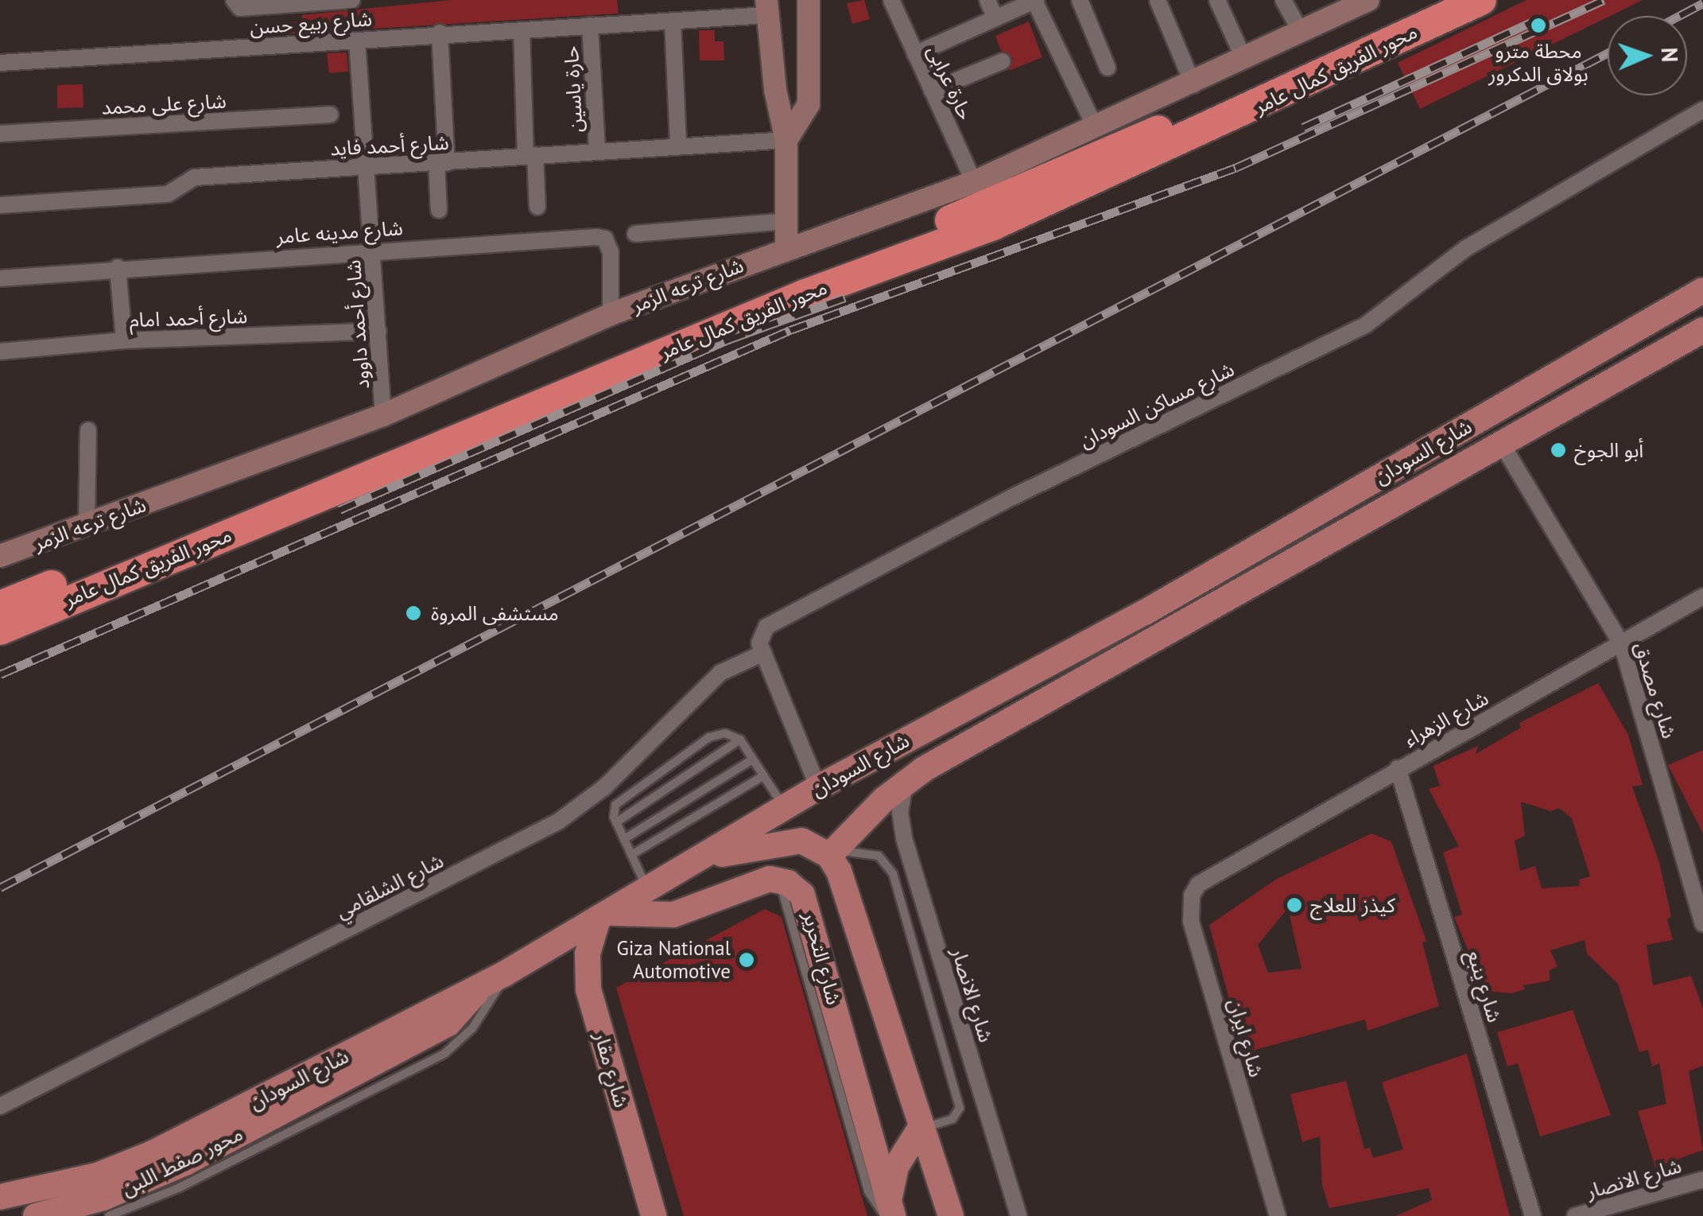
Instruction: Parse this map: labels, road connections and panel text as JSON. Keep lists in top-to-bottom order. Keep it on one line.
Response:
{"streets":{"highway":["محور الفريق كمال عامر"],"main road":["شارع ترعه الزمر","شارع السودان","شارع التحرير","شارع مقار","محور صفط اللبن"],"street":["شارع ربيع حسن","حارة عرابى","حارة ياسين","شارع على محمد","شارع أحمد فايد","شارع مدينه عامر","شارع أحمد امام","شارع أحمد داوود","شارع مساكن السودان","شارع مصدق","شارع الزهراء","شارع الشلقامي","شارع ينبع","شارع الانصار","شارع ايران"]},"crossings":[["شارع ربيع حسن","حارة ياسين"],["شارع ربيع حسن","شارع أحمد داوود"],["حارة عرابى","شارع ترعه الزمر"],["حارة ياسين","شارع أحمد فايد"],["شارع أحمد فايد","شارع أحمد داوود"],["شارع مدينه عامر","شارع ترعه الزمر"],["شارع مدينه عامر","شارع أحمد داوود"],["شارع ترعه الزمر","شارع أحمد داوود"],["شارع أحمد امام","شارع أحمد داوود"],["شارع مساكن السودان","شارع الشلقامي"],["شارع السودان","شارع مصدق"],["شارع السودان","شارع التحرير"],["شارع السودان","شارع الانصار"],["شارع السودان","شارع مقار"],["شارع السودان","محور صفط اللبن"],["شارع مصدق","شارع الزهراء"],["شارع الزهراء","شارع ينبع"],["شارع الزهراء","شارع ايران"]],"places":["محطة مترو بولاق الدكرور","أبو الجوخ","مستشفى المروة","كيذز للعلاج","Giza National Automotive"],"north":"right"}
